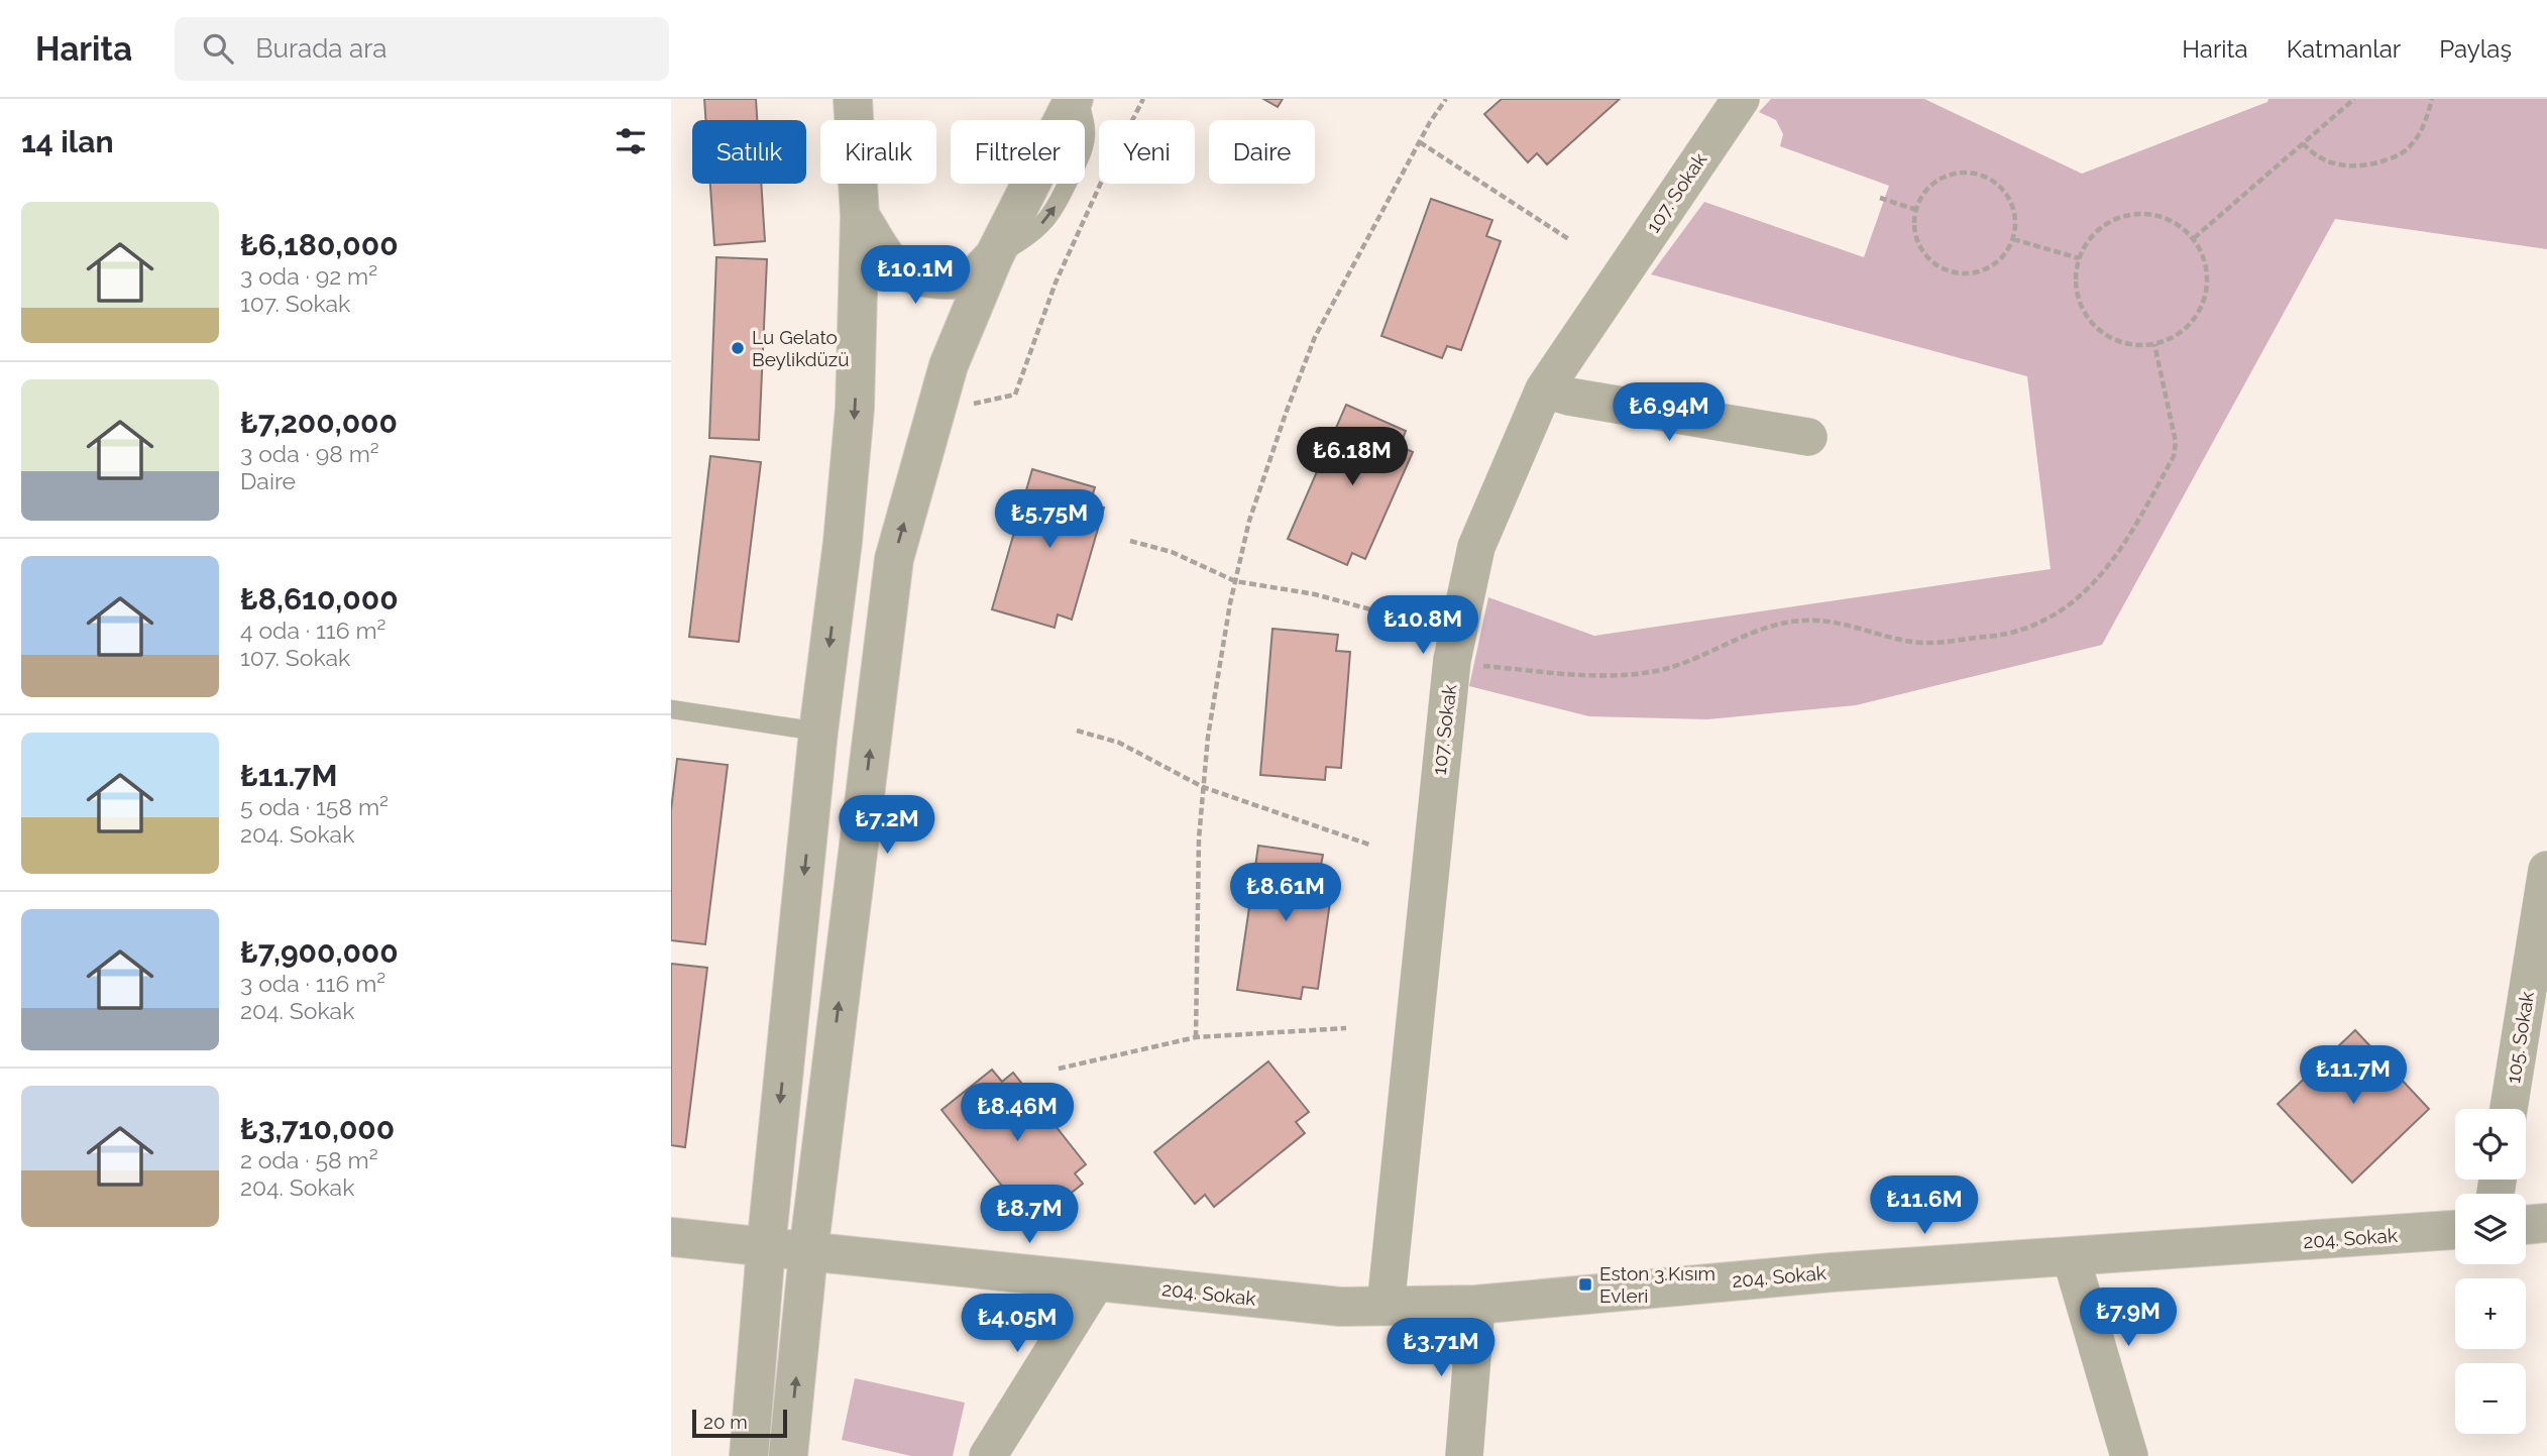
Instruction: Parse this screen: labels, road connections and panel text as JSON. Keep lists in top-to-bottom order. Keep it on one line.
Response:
{"streets":{"street":["107. Sokak","105. Sokak","204. Sokak"]},"crossings":[["107. Sokak","204. Sokak"]],"places":{"other":["Lu Gelato Beylikdüzü"],"transit":["Eston 3.Kısım Evleri"]},"scale_bar":"20 m","page":{"header":"Harita","search":"Burada ara","nav":["Harita","Katmanlar","Paylaş"],"heading":"14 ilan","chip":["Satılık","Kiralık","Filtreler","Yeni","Daire"],"list":[{"name":"₺6,180,000","note":"3 oda · 92 m² · 107. Sokak"},{"name":"₺7,200,000","note":"3 oda · 98 m² · Daire"},{"name":"₺8,610,000","note":"4 oda · 116 m² · 107. Sokak"},{"name":"₺11.7M","note":"5 oda · 158 m² · 204. Sokak"},{"name":"₺7,900,000","note":"3 oda · 116 m² · 204. Sokak"},{"name":"₺3,710,000","note":"2 oda · 58 m² · 204. Sokak"}],"price":["₺10.1M","₺6.94M","₺6.18M","₺5.75M","₺10.8M","₺7.2M","₺8.61M","₺11.7M","₺8.46M","₺11.6M","₺8.7M","₺7.9M","₺4.05M","₺3.71M"],"map_buttons":["+","−"],"scale":"20 m"}}
